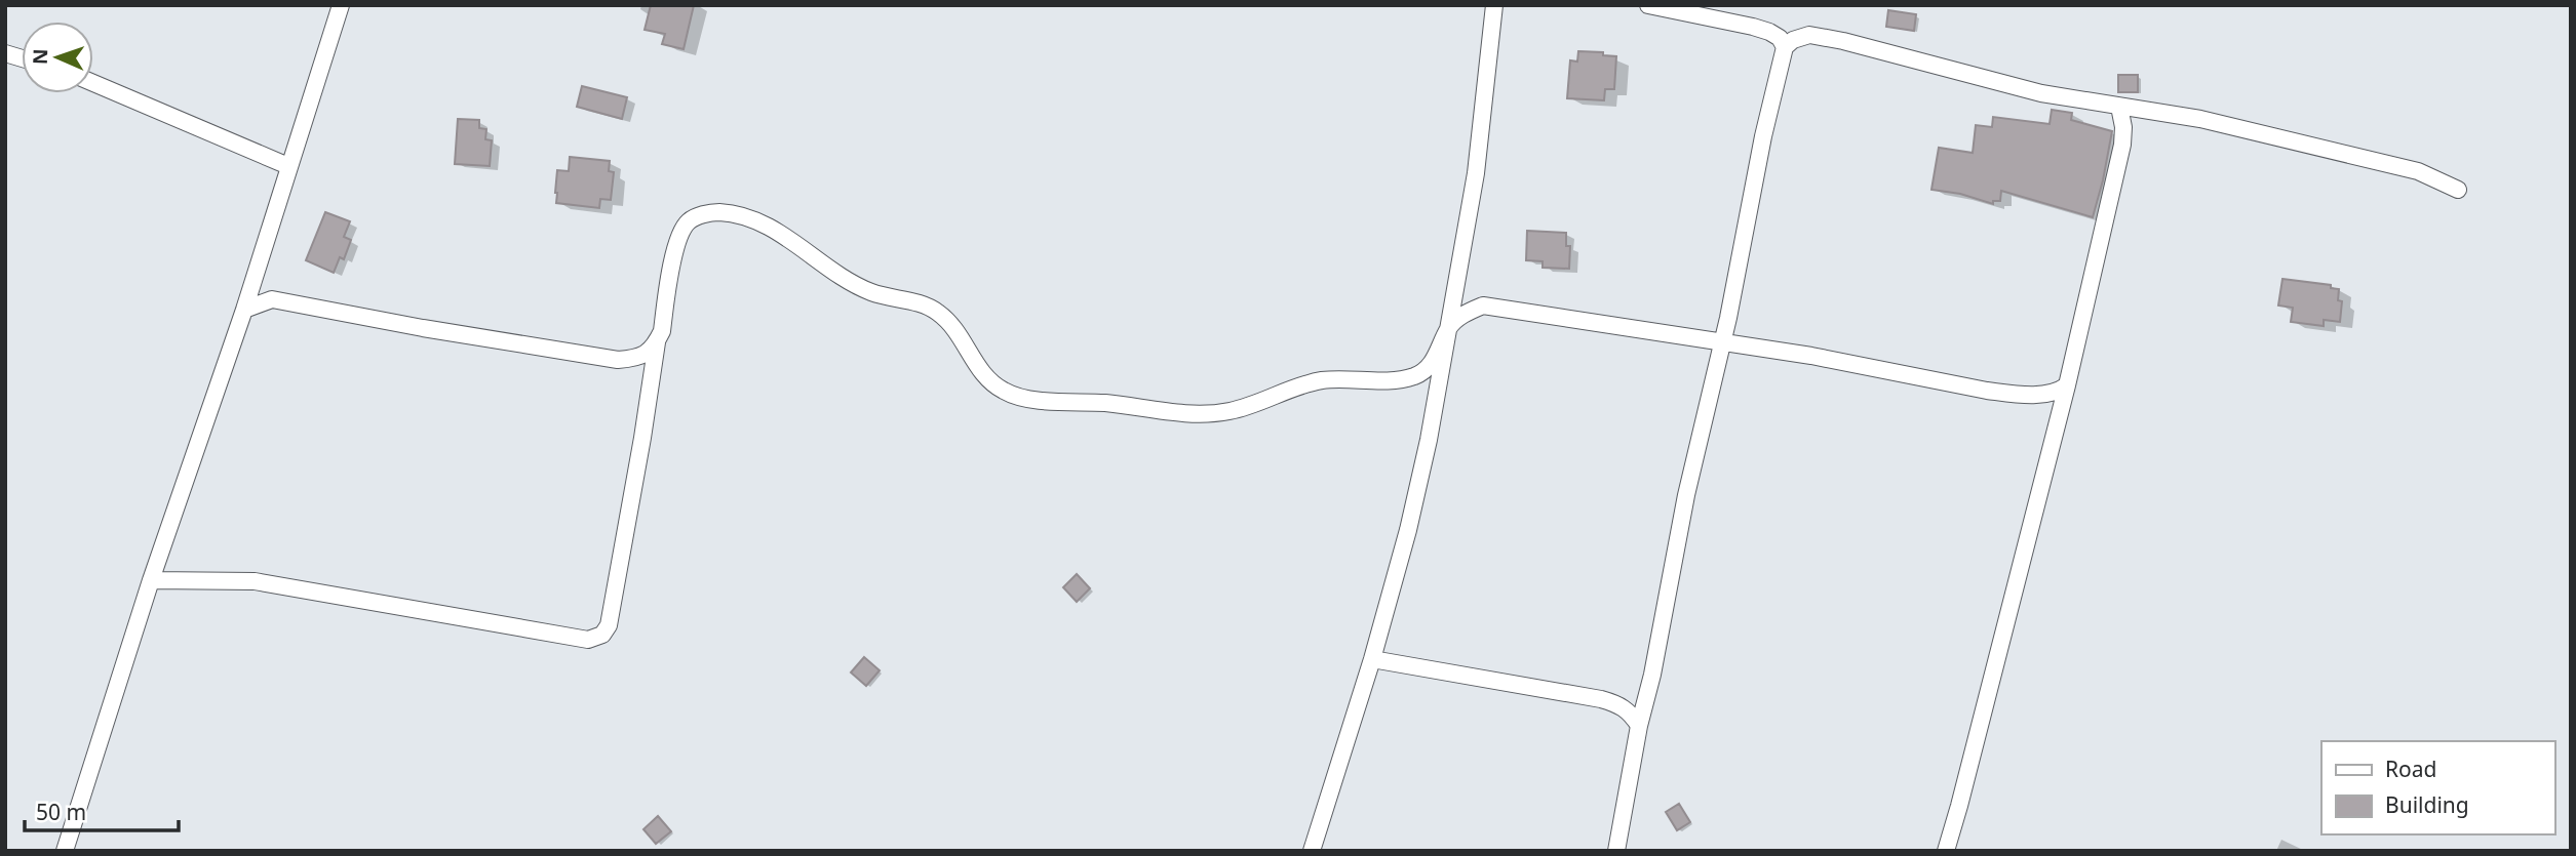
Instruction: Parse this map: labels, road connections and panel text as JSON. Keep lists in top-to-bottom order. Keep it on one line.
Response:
{"legend":["Road","Building"],"scale_bar":"50 m","north":"left"}
